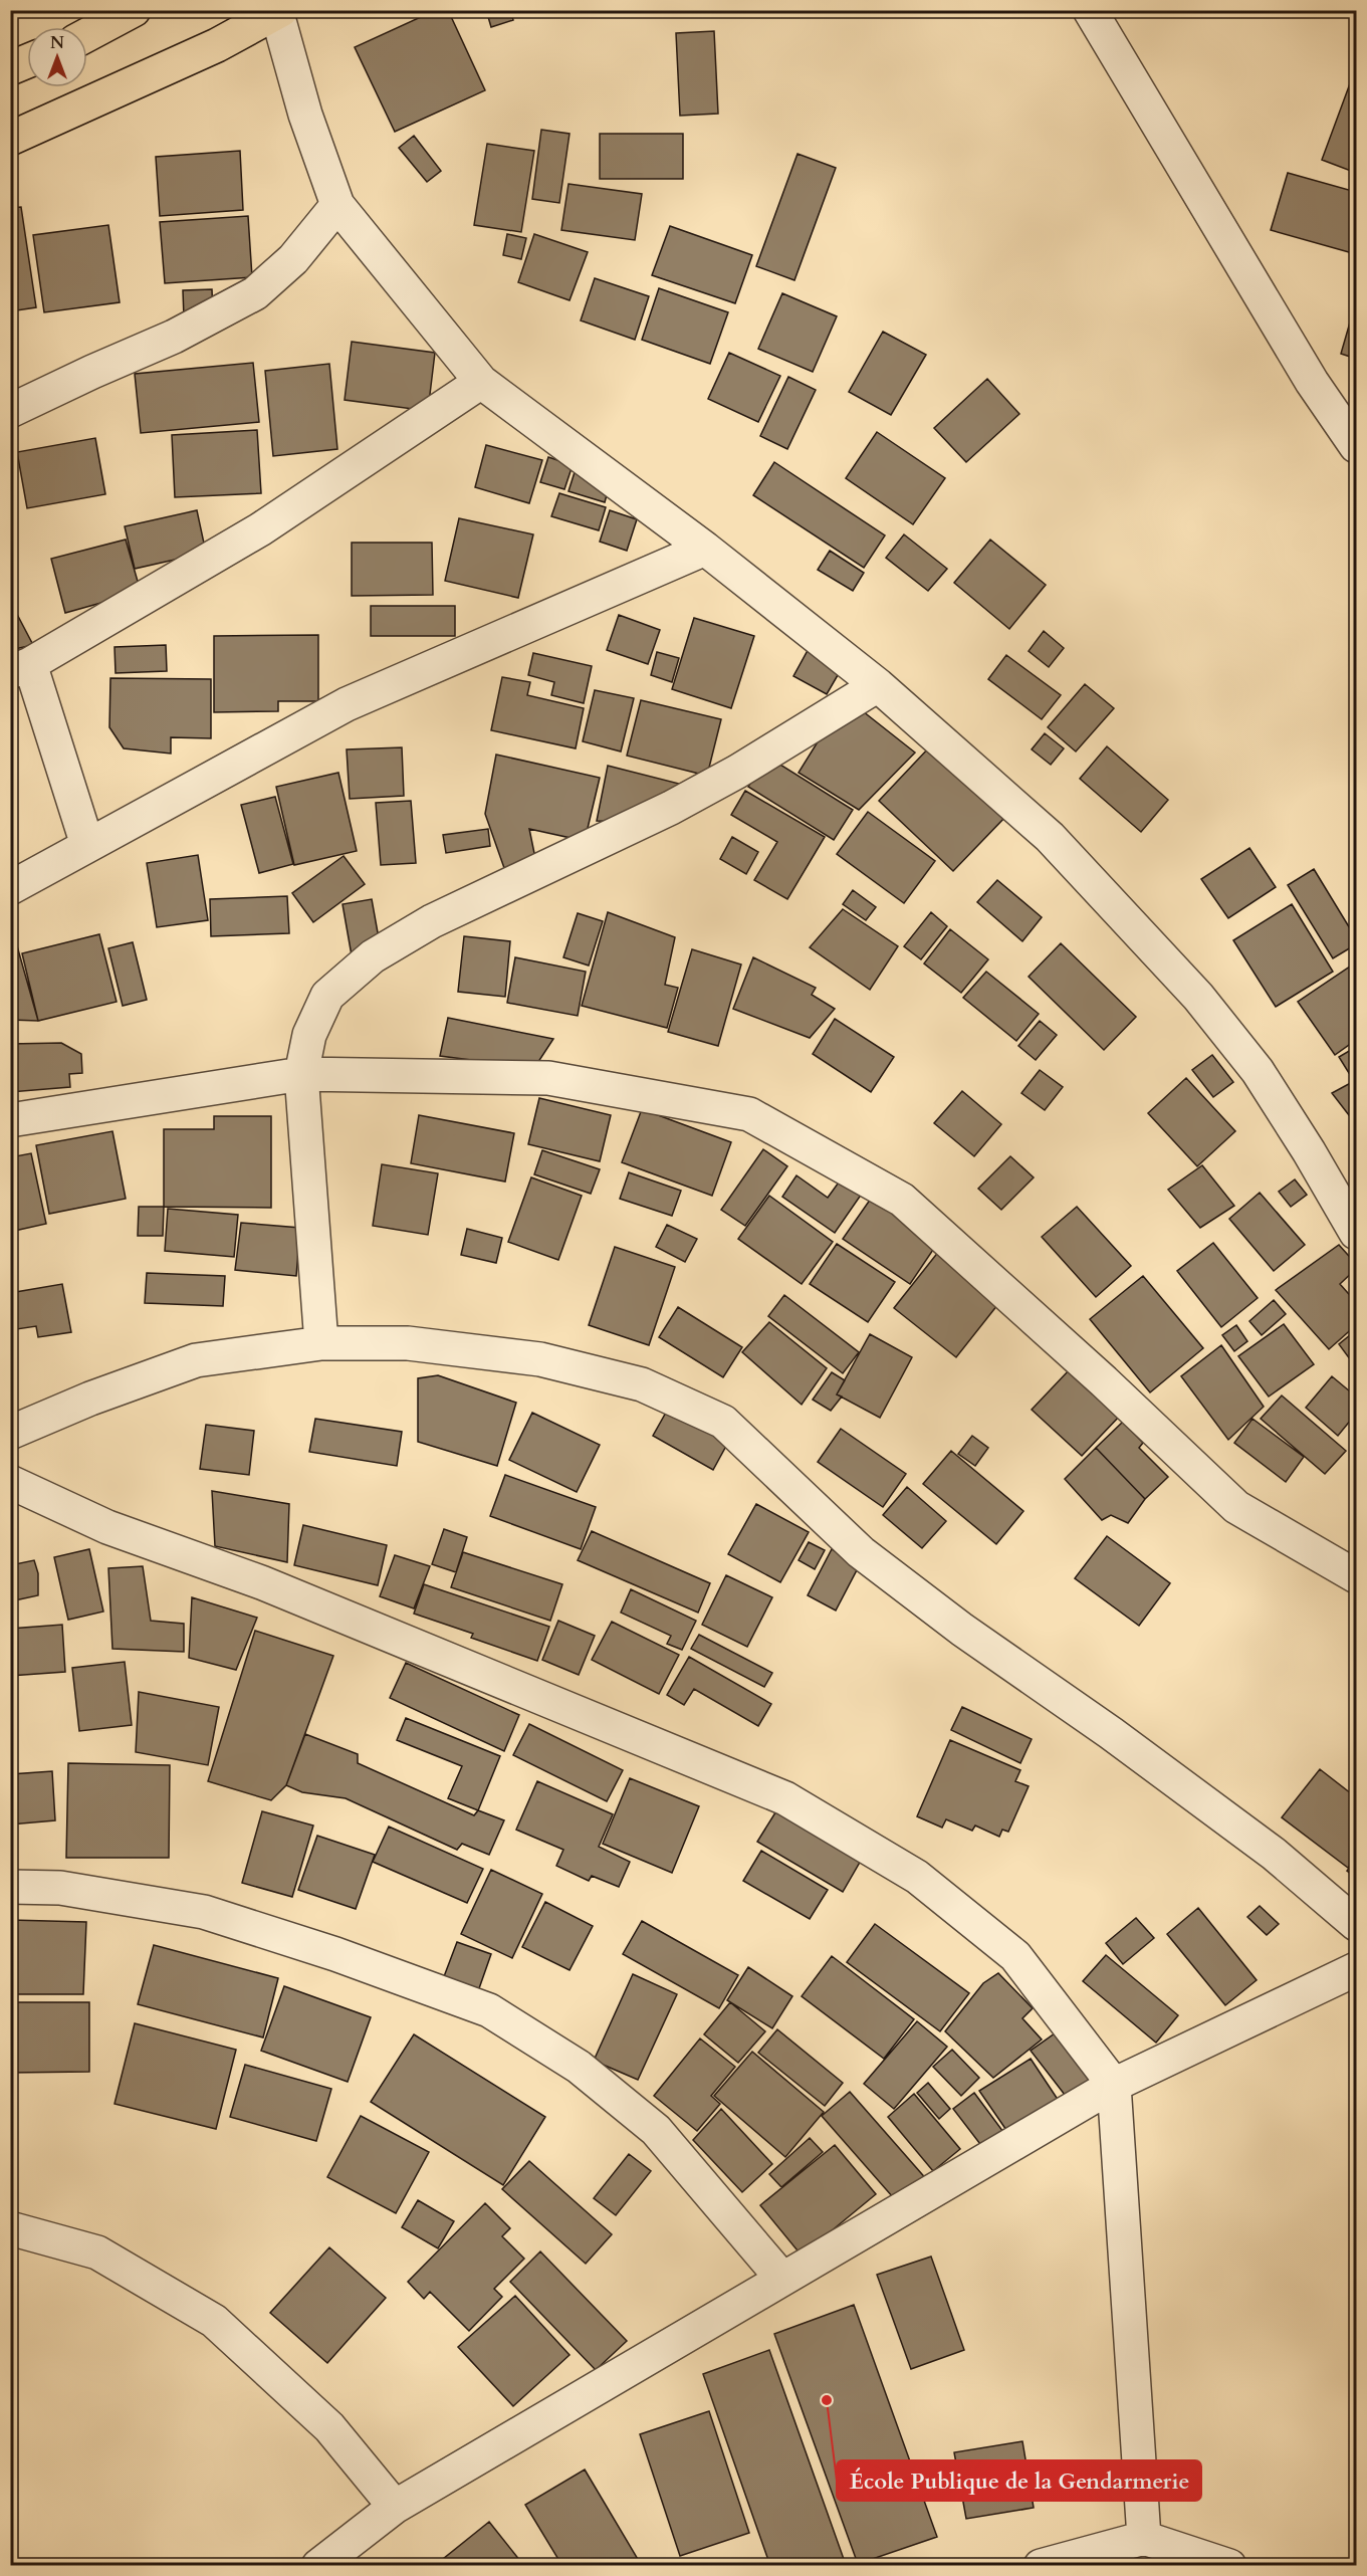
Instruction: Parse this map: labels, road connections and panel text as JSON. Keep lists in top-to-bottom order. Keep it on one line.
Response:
{"places":["École Publique de la Gendarmerie"],"north":"top"}
